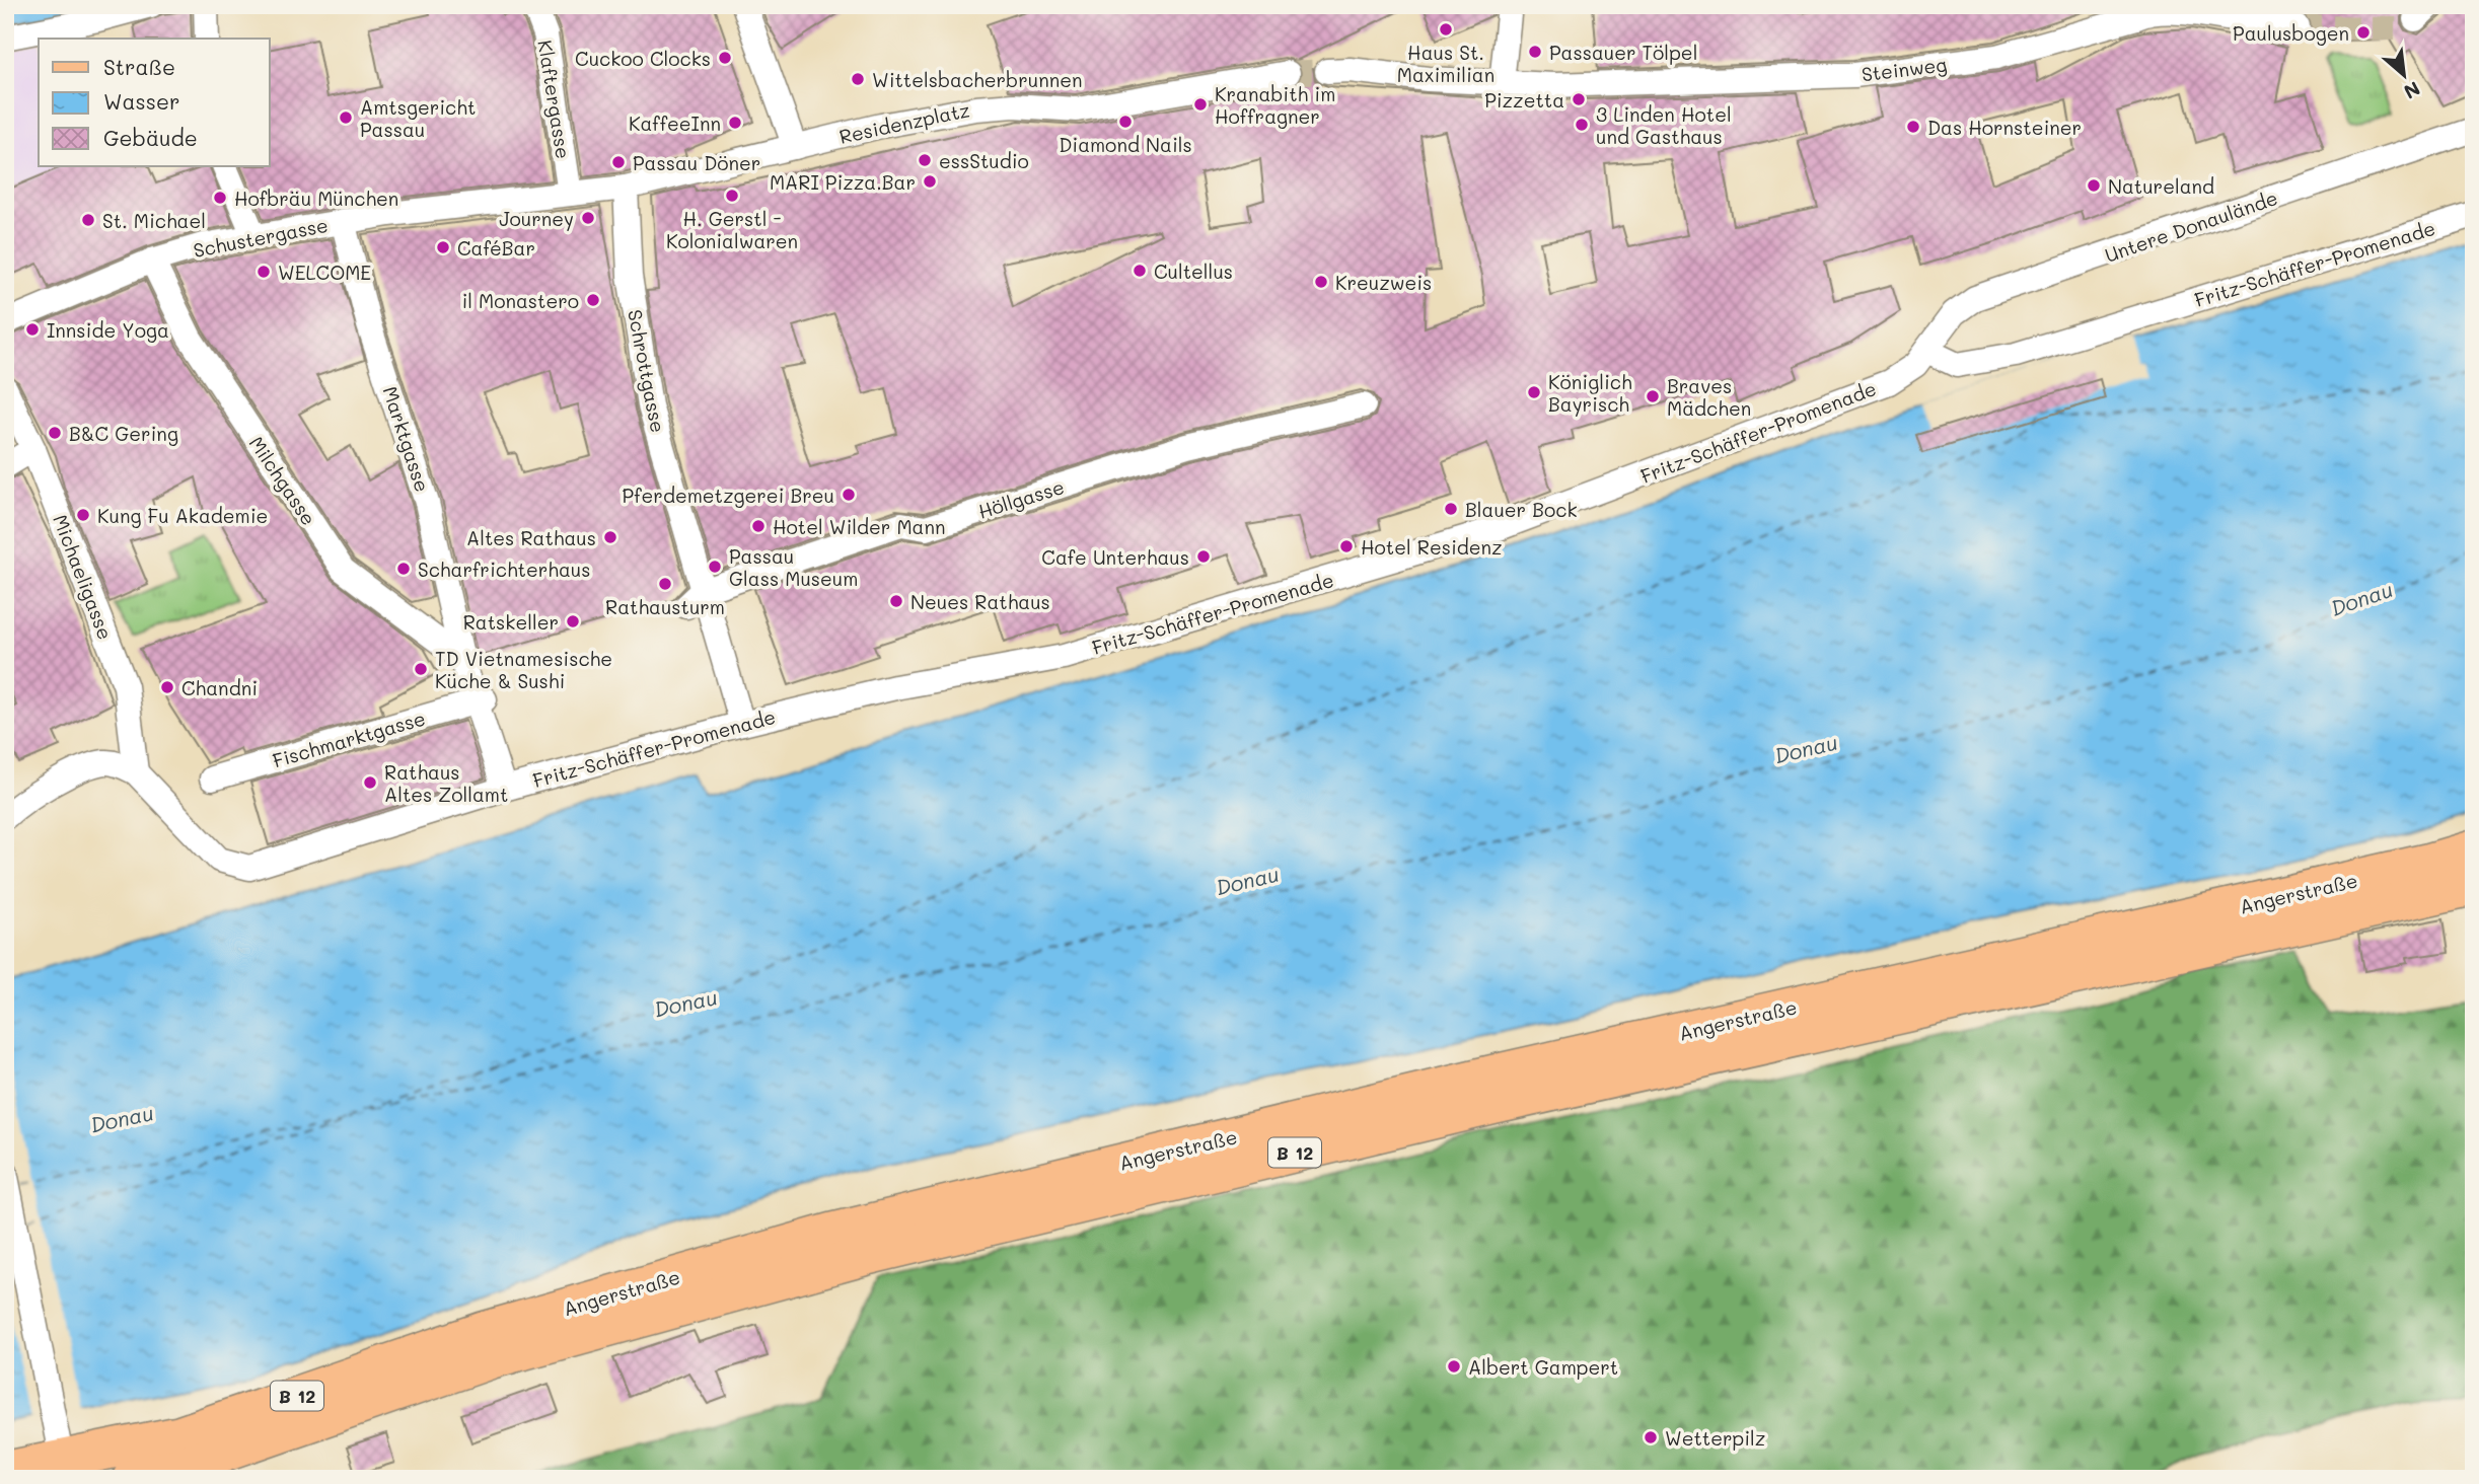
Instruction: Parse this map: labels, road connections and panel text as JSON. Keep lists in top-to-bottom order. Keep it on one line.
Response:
{"streets":{"main road":["Angerstraße","B 12"],"street":["Steinweg","Klaftergasse","Residenzplatz","Untere Donaulände","Schustergasse","Fritz-Schäffer-Promenade","Schrottgasse","Marktgasse","Milchgasse","Höllgasse","Michaeligasse","Fischmarktgasse"]},"crossings":[["Klaftergasse","Residenzplatz"],["Klaftergasse","Schustergasse"],["Residenzplatz","Schustergasse"],["Residenzplatz","Schrottgasse"],["Untere Donaulände","Fritz-Schäffer-Promenade"],["Schustergasse","Marktgasse"],["Schustergasse","Milchgasse"],["Fritz-Schäffer-Promenade","Schrottgasse"],["Fritz-Schäffer-Promenade","Marktgasse"],["Fritz-Schäffer-Promenade","Michaeligasse"],["Schrottgasse","Höllgasse"],["Marktgasse","Milchgasse"],["Marktgasse","Fischmarktgasse"]],"water":["Donau"],"places":["Haus St. Maximilian","Paulusbogen","Passauer Tölpel","Cuckoo Clocks","Wittelsbacherbrunnen","Pizzetta","Kranabith im Hoffragner","Amtsgericht Passau","Diamond Nails","KaffeeInn","3 Linden Hotel und Gasthaus","Das Hornsteiner","essStudio","Passau Döner","MARI Pizza.Bar","Natureland","H. Gerstl - Kolonialwaren","Hofbräu München","Journey","St. Michael","CaféBar","Cultellus","WELCOME","Kreuzweis","il Monastero","Innside Yoga","Königlich Bayrisch","Braves Mädchen","B&C Gering","Pferdemetzgerei Breu","Blauer Bock","Kung Fu Akademie","Hotel Wilder Mann","Altes Rathaus","Hotel Residenz","Cafe Unterhaus","Passau Glass Museum","Scharfrichterhaus","Rathausturm","Neues Rathaus","Ratskeller","TD Vietnamesische Küche & Sushi","Chandni","Rathaus Altes Zollamt","Albert Gampert","Wetterpilz"],"legend":["Straße","Wasser","Gebäude"],"north":"bottom right"}
